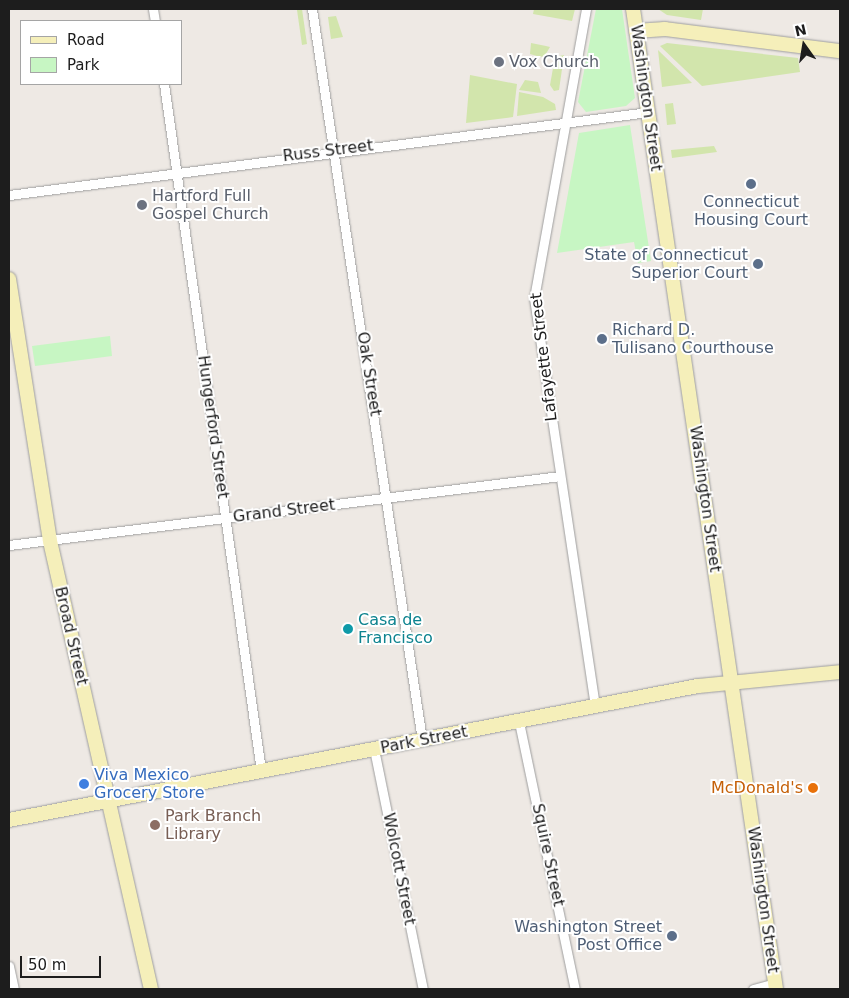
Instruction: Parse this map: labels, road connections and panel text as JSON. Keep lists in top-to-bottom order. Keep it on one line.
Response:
{"streets":{"main road":["Washington Street","Broad Street","Park Street"],"street":["Russ Street","Lafayette Street","Oak Street","Hungerford Street","Grand Street","Squire Street","Wolcott Street"]},"crossings":[["Washington Street","Russ Street"],["Washington Street","Park Street"],["Russ Street","Lafayette Street"],["Russ Street","Oak Street"],["Russ Street","Hungerford Street"],["Lafayette Street","Grand Street"],["Lafayette Street","Park Street"],["Oak Street","Grand Street"],["Oak Street","Park Street"],["Hungerford Street","Grand Street"],["Hungerford Street","Park Street"],["Grand Street","Broad Street"],["Broad Street","Park Street"],["Park Street","Squire Street"],["Park Street","Wolcott Street"]],"places":["Vox Church","Connecticut Housing Court","Hartford Full Gospel Church","State of Connecticut Superior Court","Richard D. Tulisano Courthouse","Casa de Francisco","Viva Mexico Grocery Store","McDonald's","Park Branch Library","Washington Street Post Office"],"legend":["Road","Park"],"scale_bar":"50 m","north":"top"}
